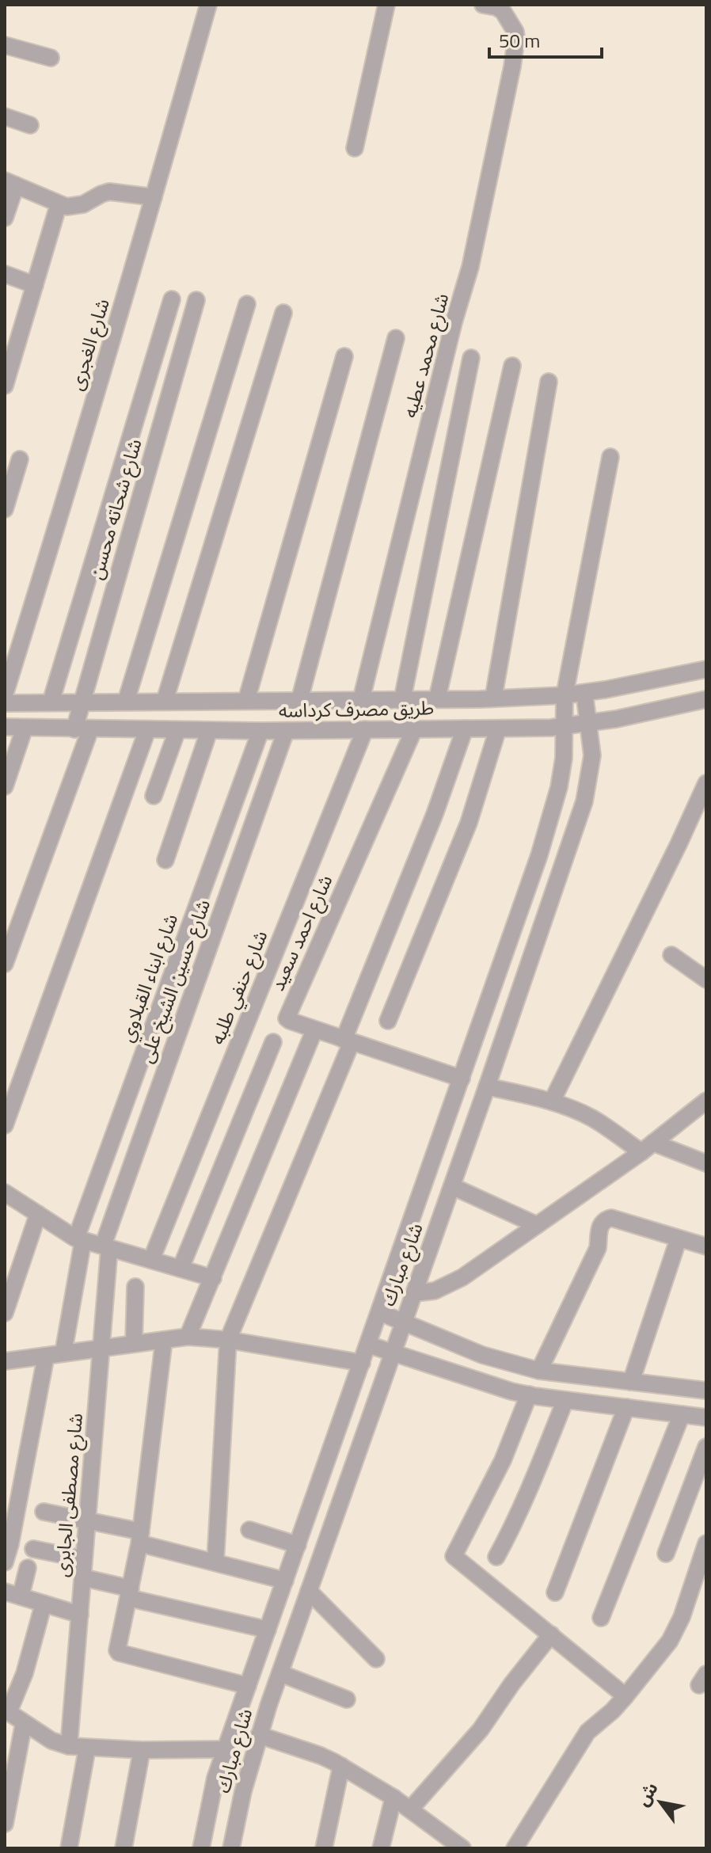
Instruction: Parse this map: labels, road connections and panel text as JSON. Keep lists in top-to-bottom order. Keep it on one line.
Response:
{"streets":{"street":["شارع الغجرى","شارع محمد عطيه","شارع شحاته محسن","طريق مصرف كرداسه","شارع احمد سعيد","شارع ابناء القبلاوي","شارع حسين الشيخ على","شارع حنفي طلبه","شارع مبارك","شارع مصطفى الجابرى"]},"crossings":[["شارع محمد عطيه","طريق مصرف كرداسه"],["شارع شحاته محسن","طريق مصرف كرداسه"],["طريق مصرف كرداسه","شارع احمد سعيد"],["طريق مصرف كرداسه","شارع ابناء القبلاوي"],["طريق مصرف كرداسه","شارع حسين الشيخ على"],["طريق مصرف كرداسه","شارع حنفي طلبه"],["طريق مصرف كرداسه","شارع مبارك"],["شارع احمد سعيد","شارع مبارك"],["شارع حسين الشيخ على","شارع مصطفى الجابرى"]],"scale_bar":"50 m","north":"top left"}
